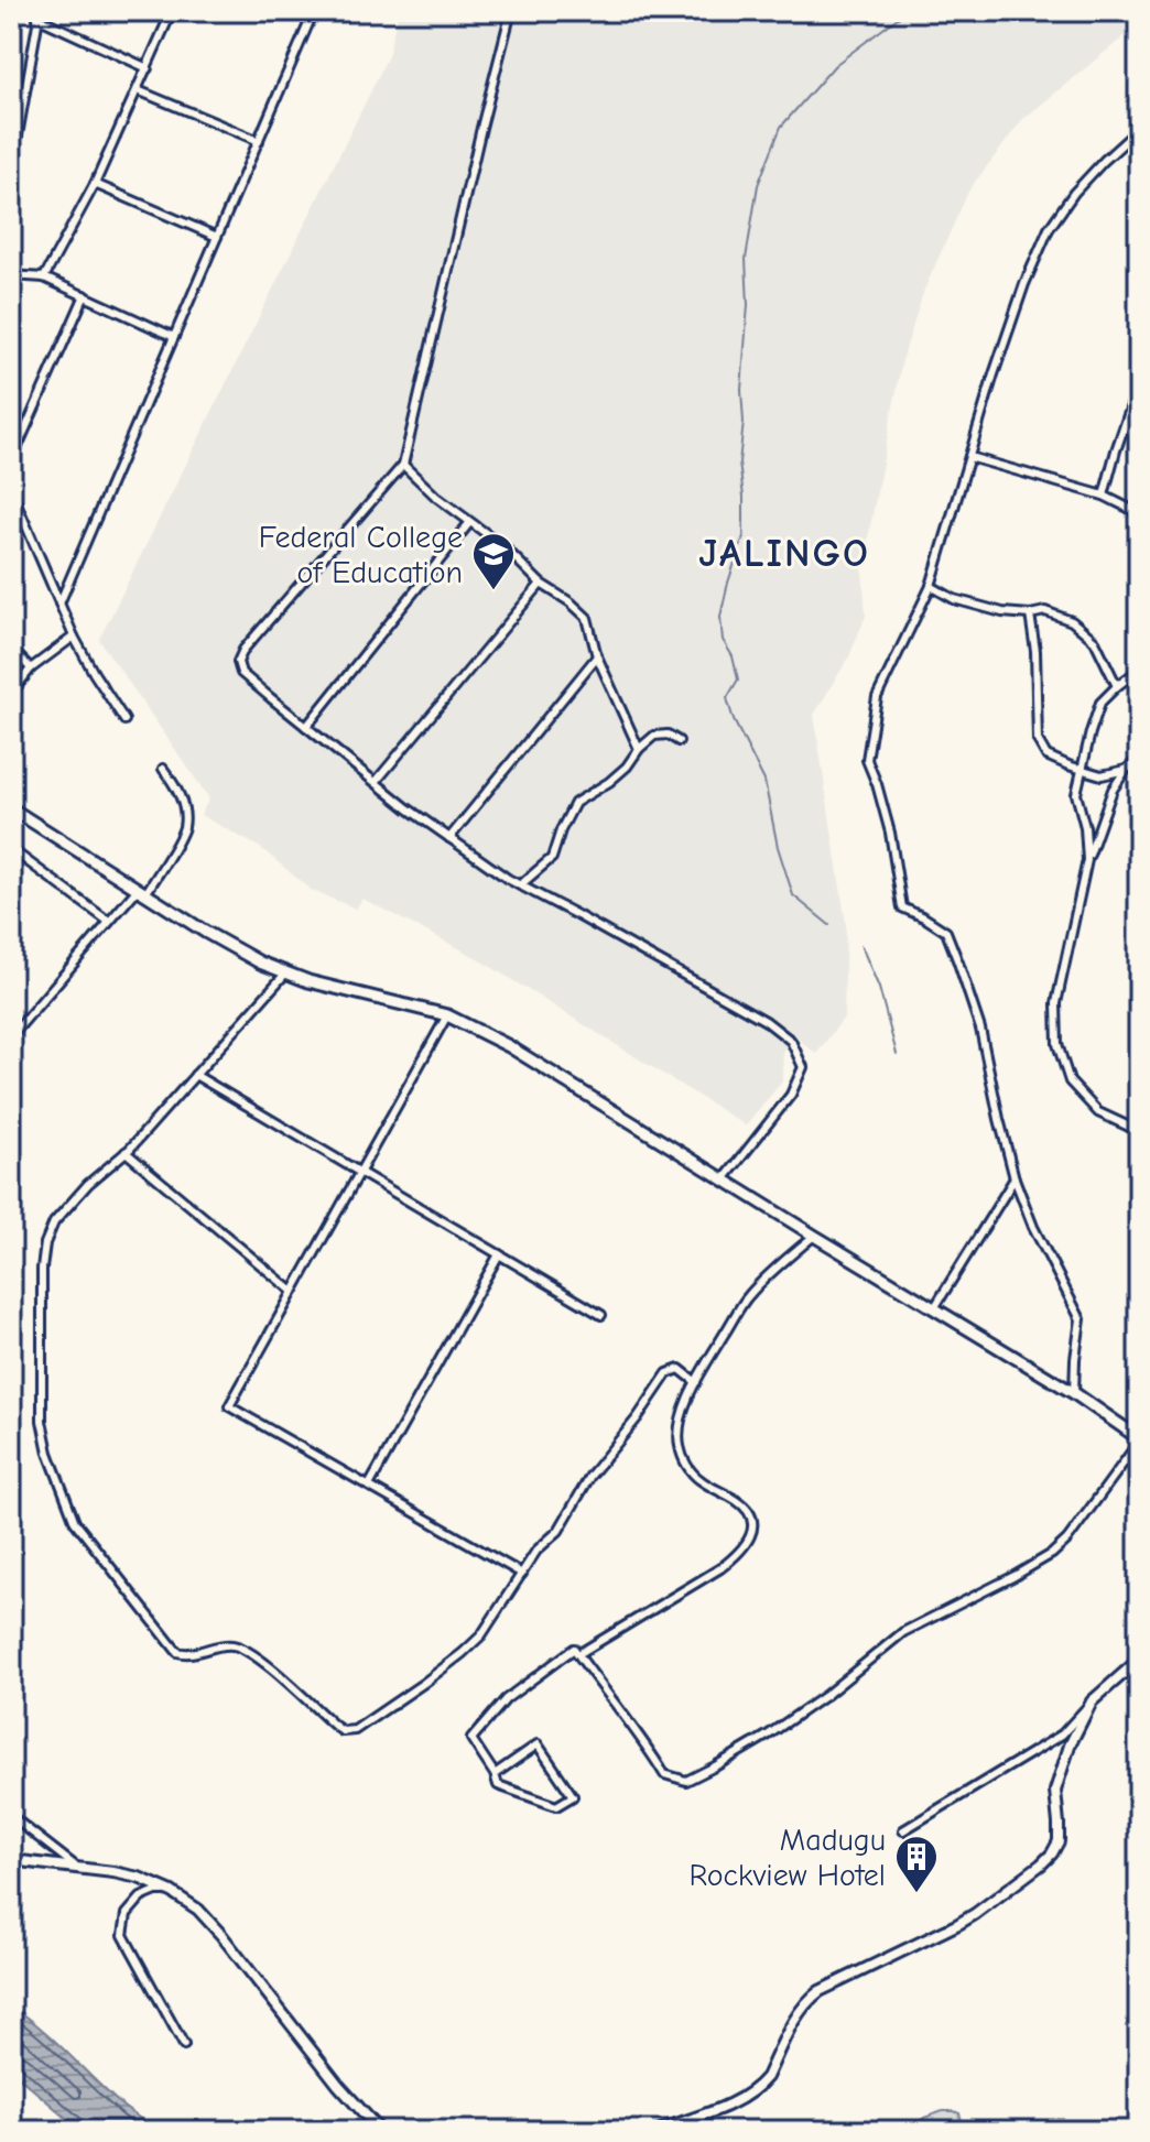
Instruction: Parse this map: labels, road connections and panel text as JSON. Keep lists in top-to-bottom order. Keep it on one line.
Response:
{"districts":["JALINGO"],"places":{"school or university":["Federal College of Education"],"building":["Madugu Rockview Hotel"]}}
